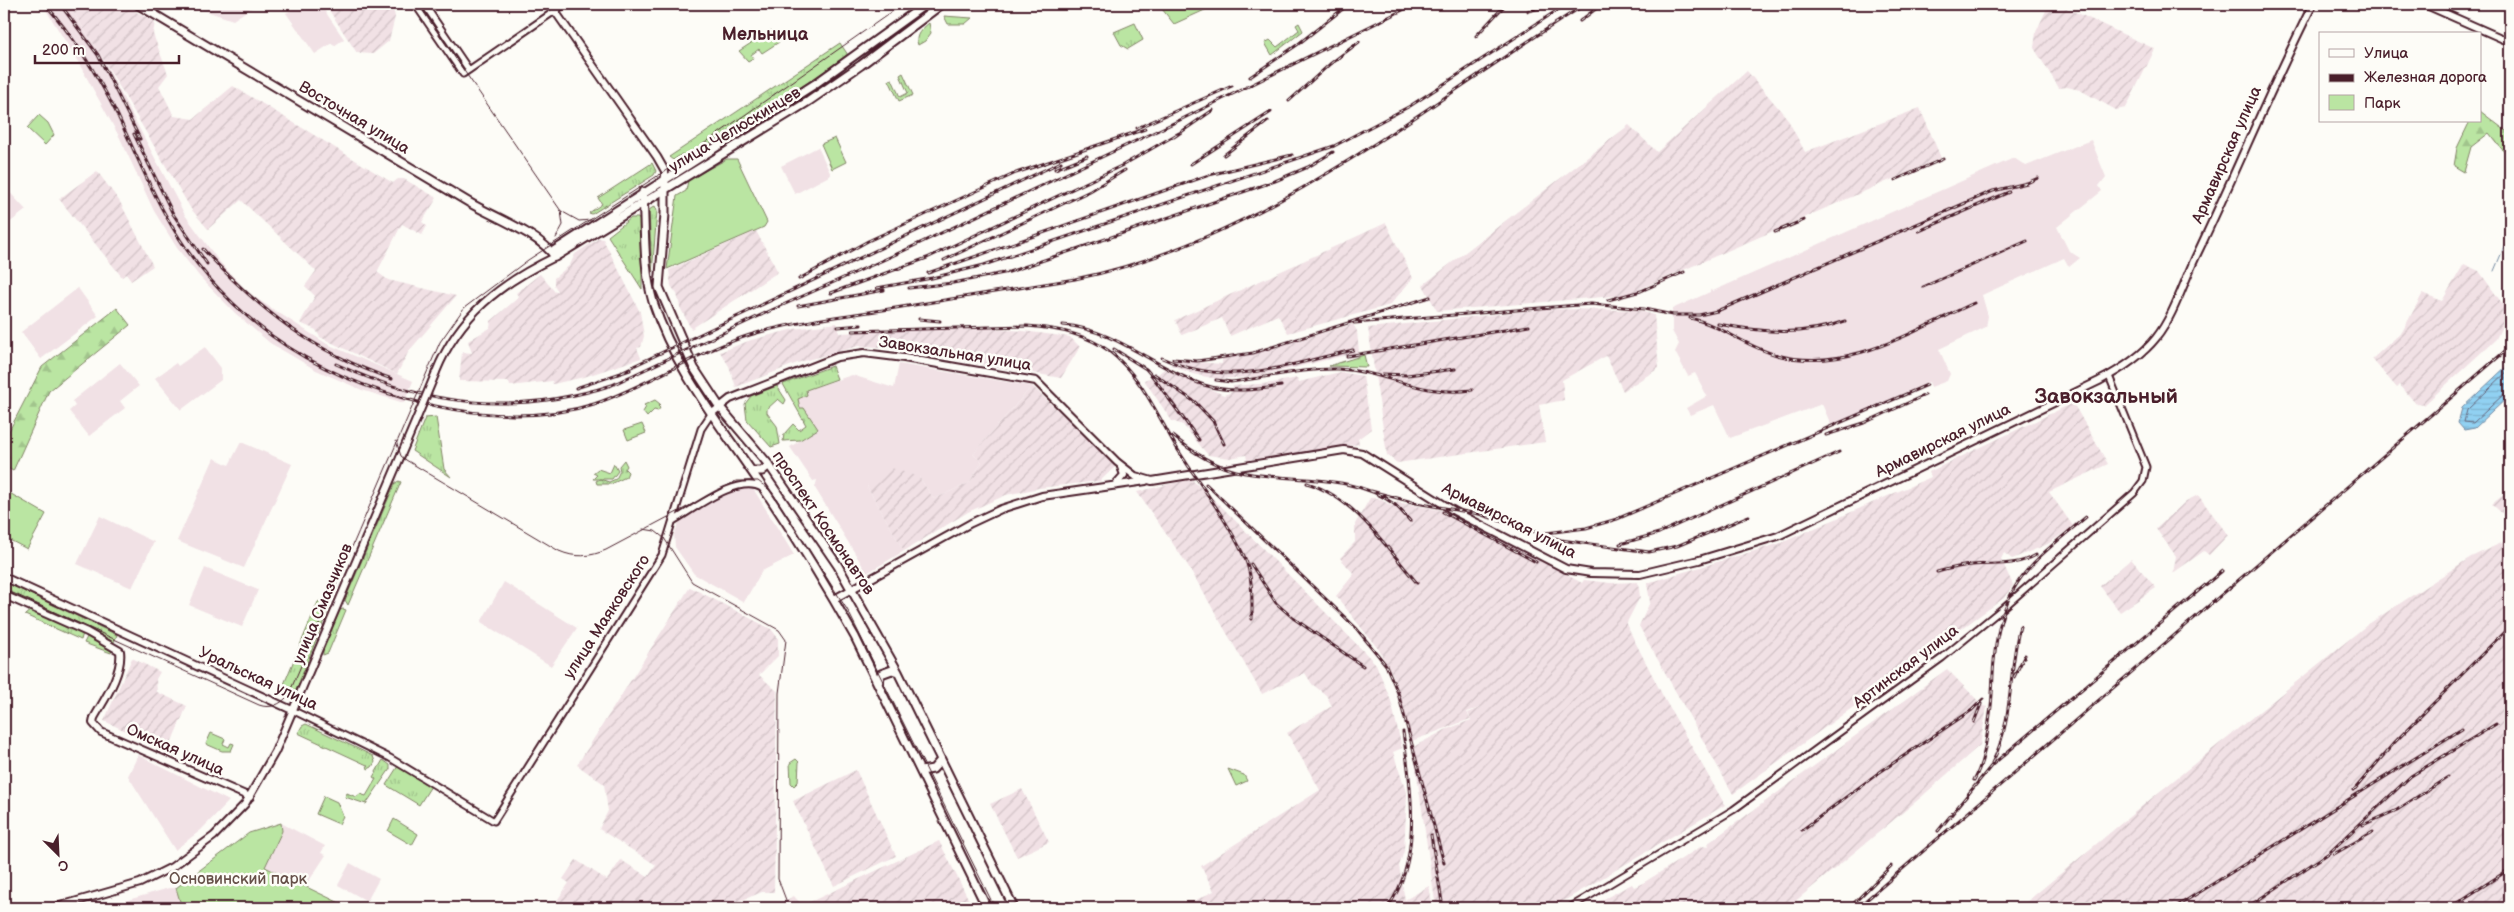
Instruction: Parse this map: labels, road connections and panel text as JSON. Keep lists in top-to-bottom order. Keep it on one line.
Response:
{"streets":{"main road":["Восточная улица","улица Челюскинцев","Армавирская улица","Завокзальная улица","проспект Космонавтов","улица Смазчиков","Уральская улица","Омская улица"],"street":["улица Маяковского","Артинская улица"]},"crossings":[["Восточная улица","улица Челюскинцев"],["улица Челюскинцев","проспект Космонавтов"],["улица Челюскинцев","улица Смазчиков"],["Армавирская улица","Завокзальная улица"],["Армавирская улица","Артинская улица"],["Завокзальная улица","проспект Космонавтов"],["Завокзальная улица","улица Маяковского"],["проспект Космонавтов","улица Маяковского"],["улица Смазчиков","Уральская улица"],["улица Смазчиков","Омская улица"],["улица Маяковского","Уральская улица"]],"districts":["Мельница","Завокзальный"],"parks":["Основинский парк"],"legend":["Улица","Железная дорога","Парк"],"scale_bar":"200 m","north":"bottom right"}
